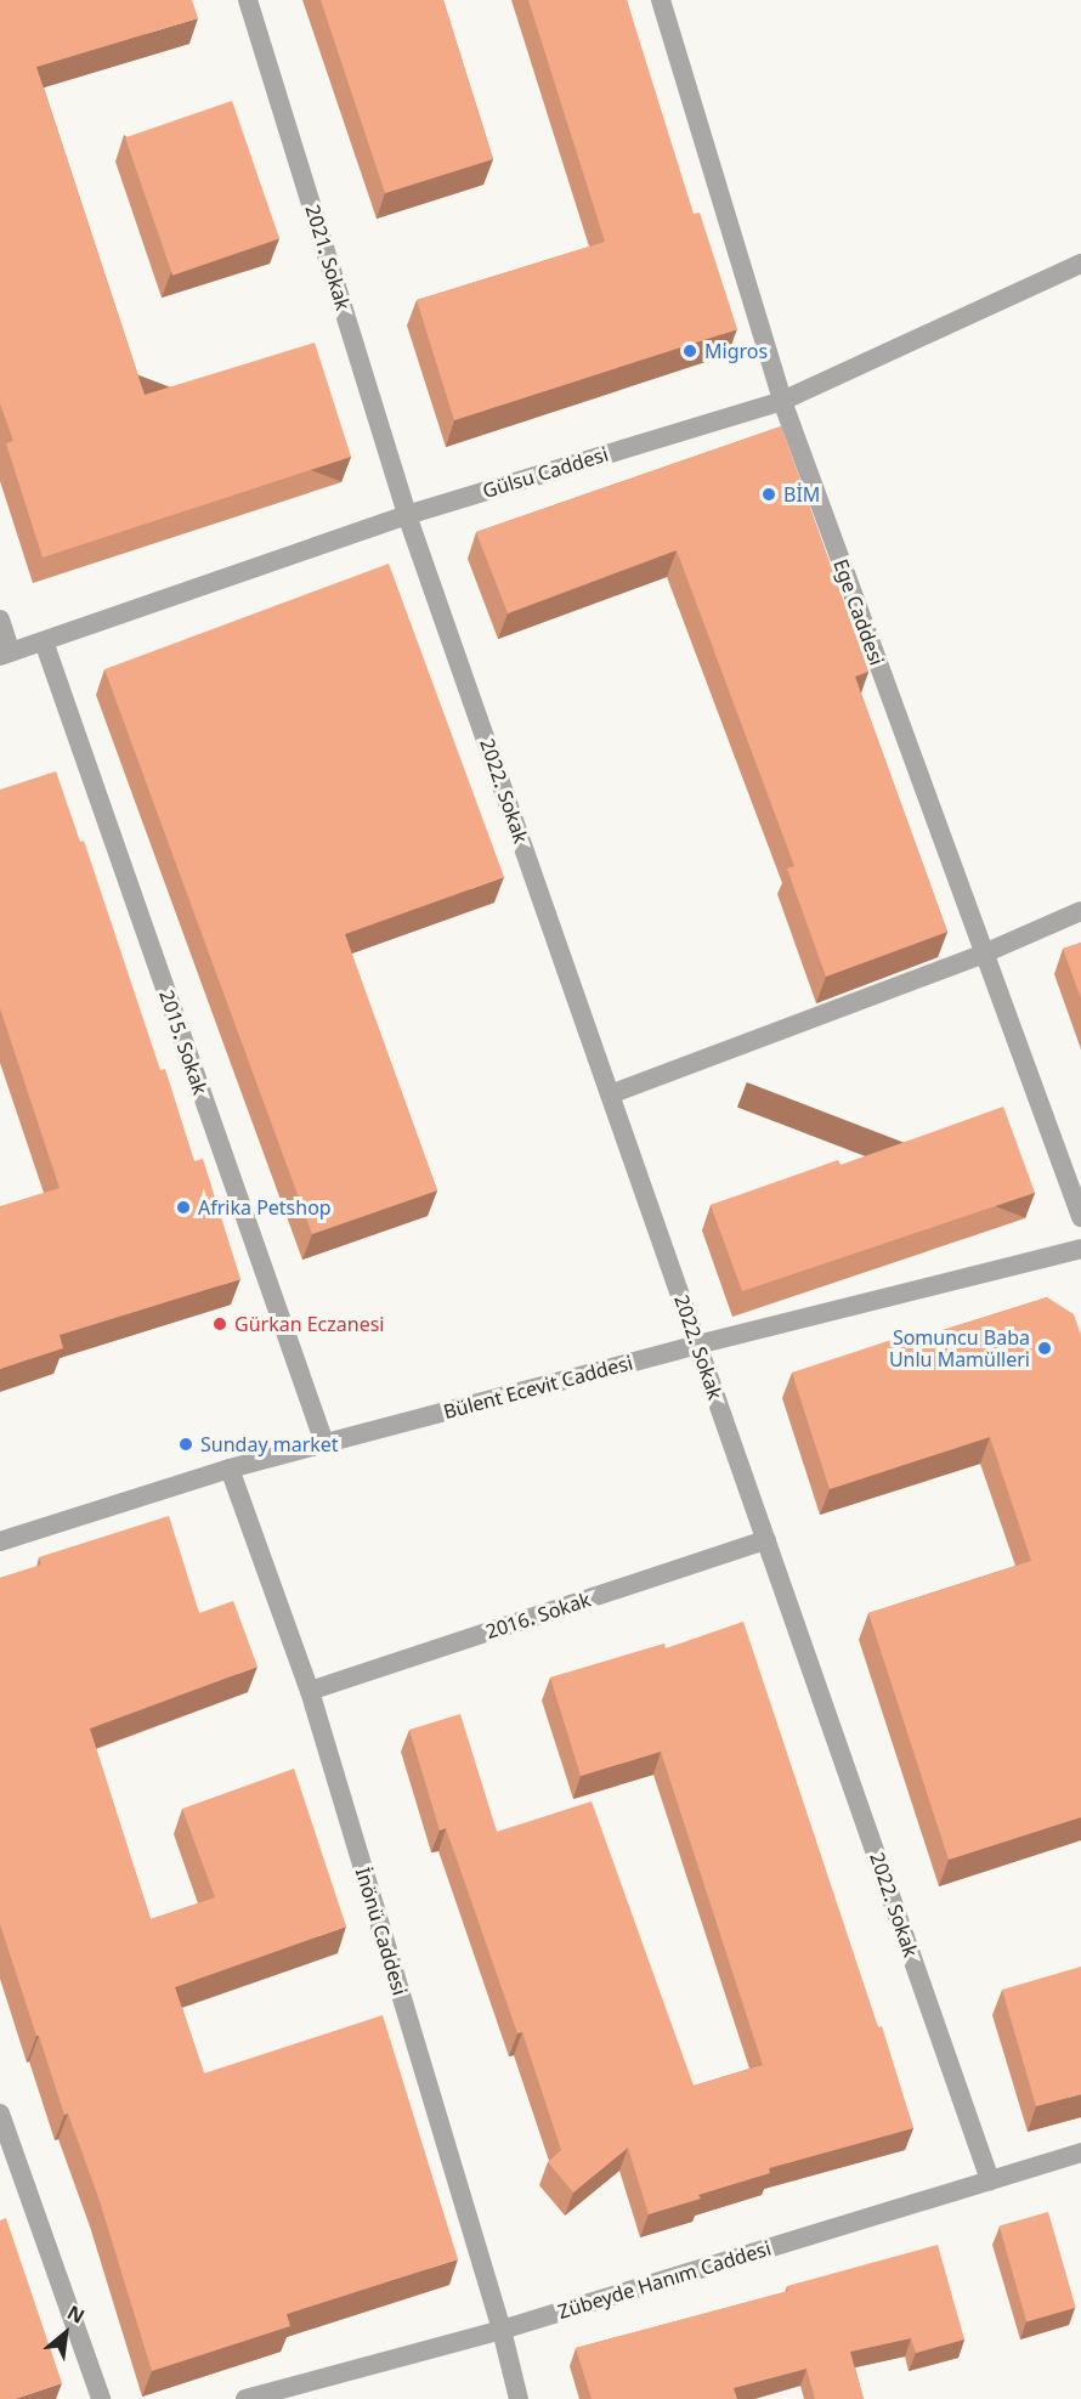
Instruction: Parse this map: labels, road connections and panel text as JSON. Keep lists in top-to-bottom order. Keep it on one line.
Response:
{"streets":{"street":["2021. Sokak","Gülsu Caddesi","Ege Caddesi","2022. Sokak","2015. Sokak","Bülent Ecevit Caddesi","2016. Sokak","İnönü Caddesi","Zübeyde Hanım Caddesi"]},"crossings":[["2021. Sokak","Gülsu Caddesi"],["2021. Sokak","2022. Sokak"],["Gülsu Caddesi","Ege Caddesi"],["Gülsu Caddesi","2022. Sokak"],["Gülsu Caddesi","2015. Sokak"],["2022. Sokak","Bülent Ecevit Caddesi"],["2022. Sokak","2016. Sokak"],["2022. Sokak","Zübeyde Hanım Caddesi"],["2015. Sokak","Bülent Ecevit Caddesi"],["Bülent Ecevit Caddesi","İnönü Caddesi"],["2016. Sokak","İnönü Caddesi"],["İnönü Caddesi","Zübeyde Hanım Caddesi"]],"places":["Migros","BİM","Afrika Petshop","Gürkan Eczanesi","Somuncu Baba Unlu Mamülleri","Sunday market"],"north":"top right"}
